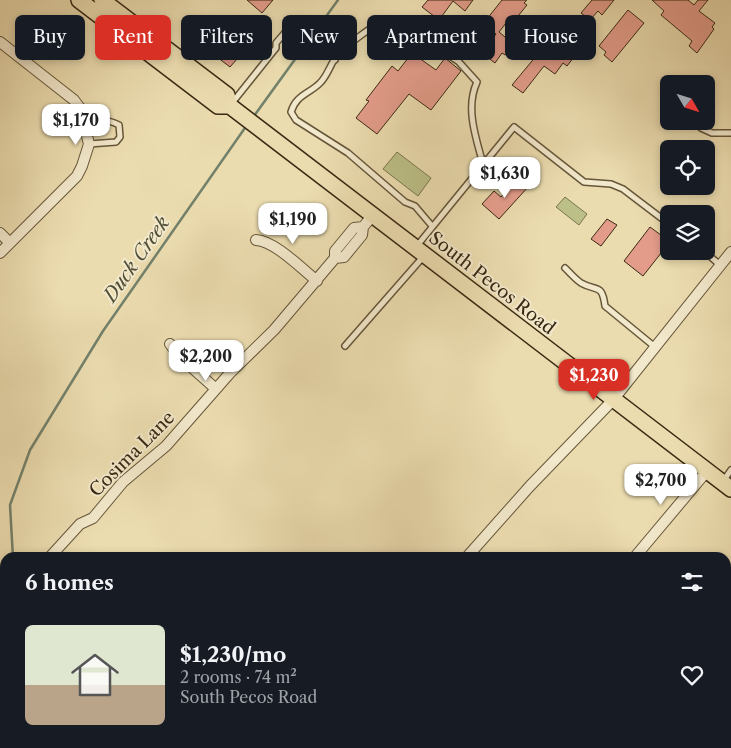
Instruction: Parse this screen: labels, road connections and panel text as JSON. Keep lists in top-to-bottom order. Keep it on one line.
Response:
{"streets":{"main road":["South Pecos Road"],"street":["Cosima Lane"]},"crossings":[["South Pecos Road","Cosima Lane"]],"water":["Duck Creek"],"north":"bottom right","page":{"chip":["Buy","Rent","Filters","New","Apartment","House"],"price":["$1,170","$1,630","$1,190","$2,200","$1,230","$2,700"],"heading":"6 homes","list":[{"name":"$1,230/mo","note":"2 rooms · 74 m² · South Pecos Road"}]}}
